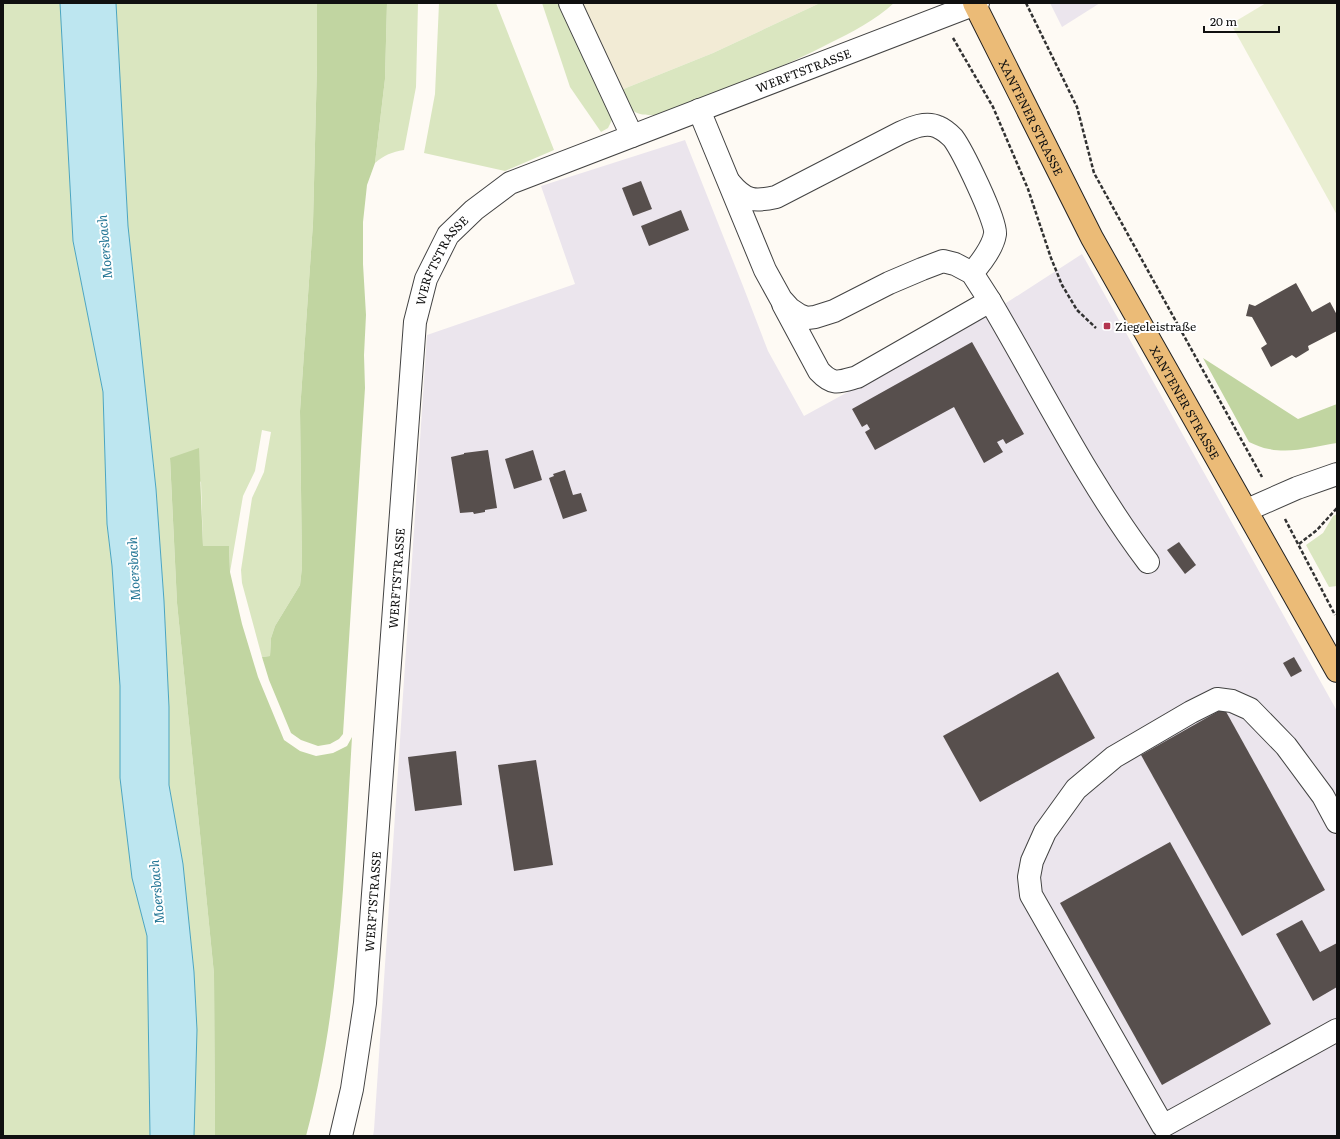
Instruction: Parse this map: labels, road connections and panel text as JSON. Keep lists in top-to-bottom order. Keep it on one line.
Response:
{"streets":{"main road":["XANTENER STRASSE"],"street":["WERFTSTRASSE"]},"crossings":[["WERFTSTRASSE","XANTENER STRASSE"]],"water":["Moersbach"],"places":{"transit":["Ziegeleistraße"]},"scale_bar":"20 m"}
